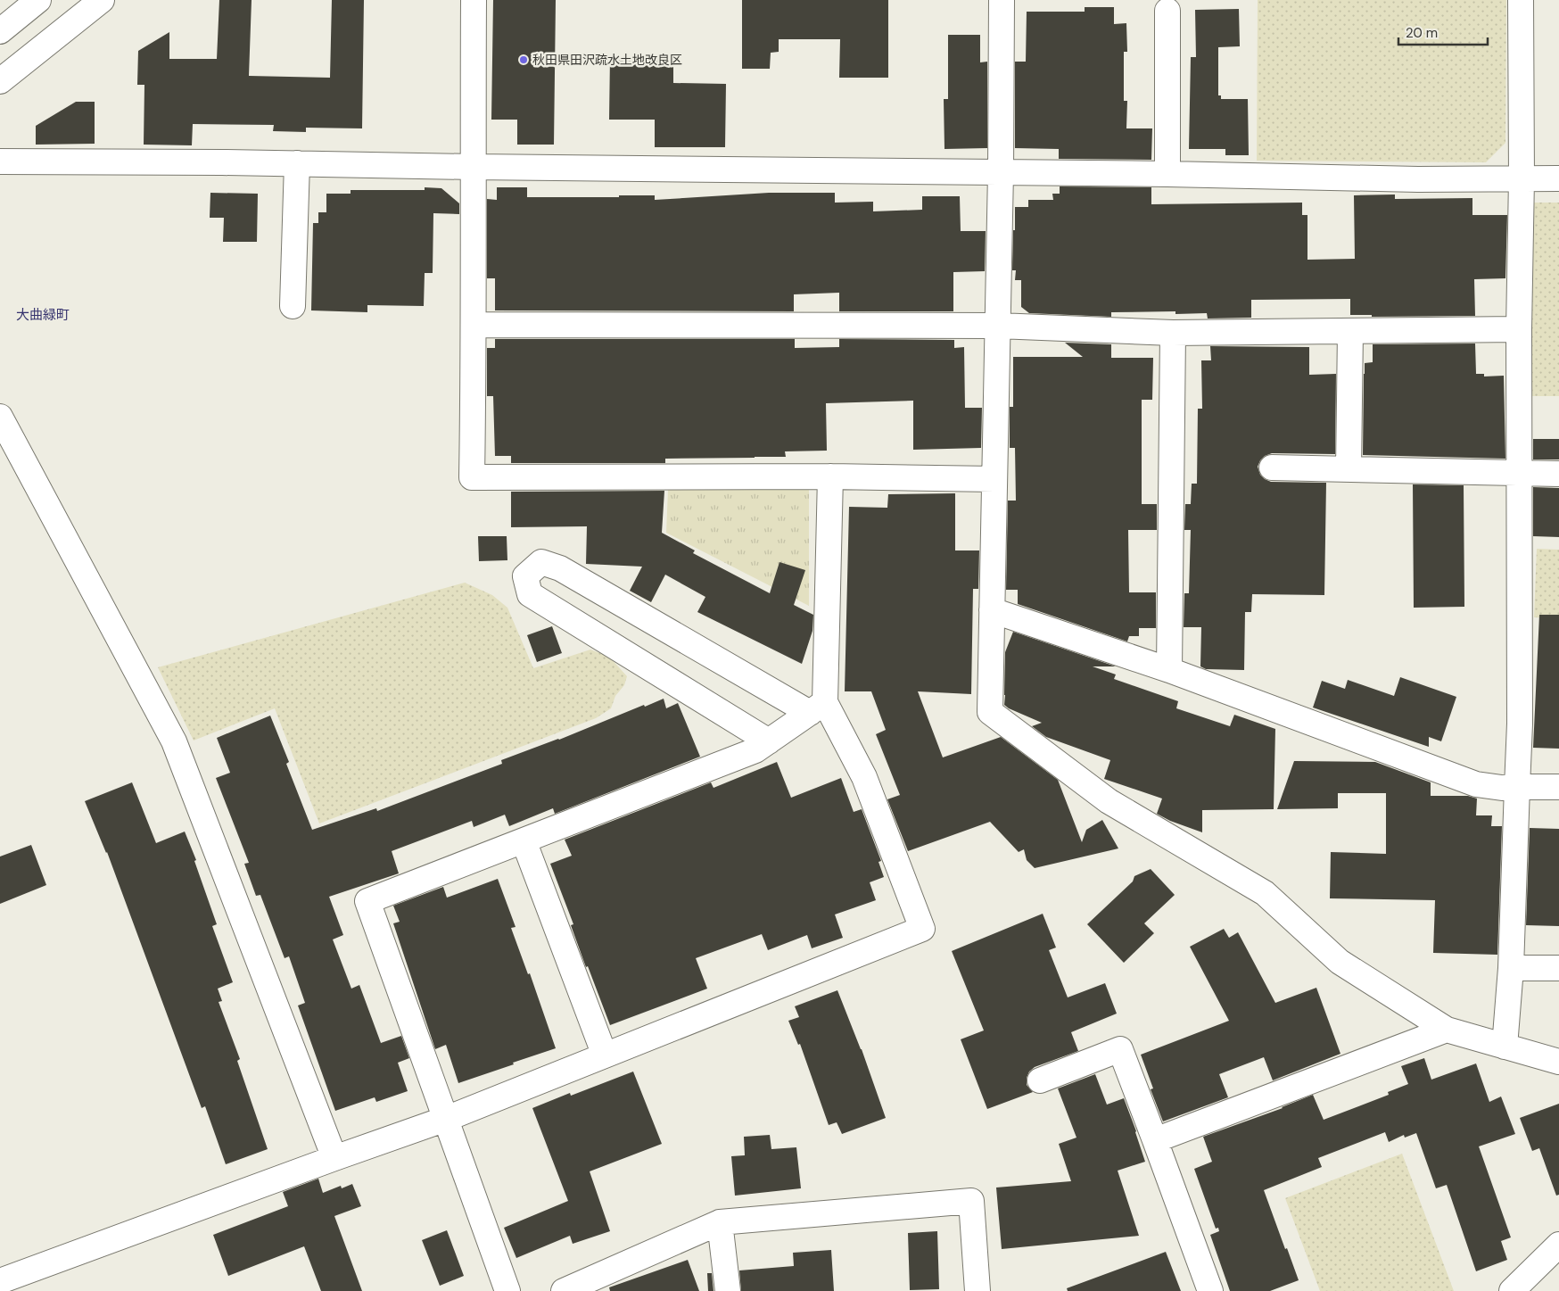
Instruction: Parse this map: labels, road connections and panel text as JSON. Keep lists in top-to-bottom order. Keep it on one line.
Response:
{"districts":["大曲緑町"],"places":["秋田県田沢疏水土地改良区"],"scale_bar":"20 m"}
